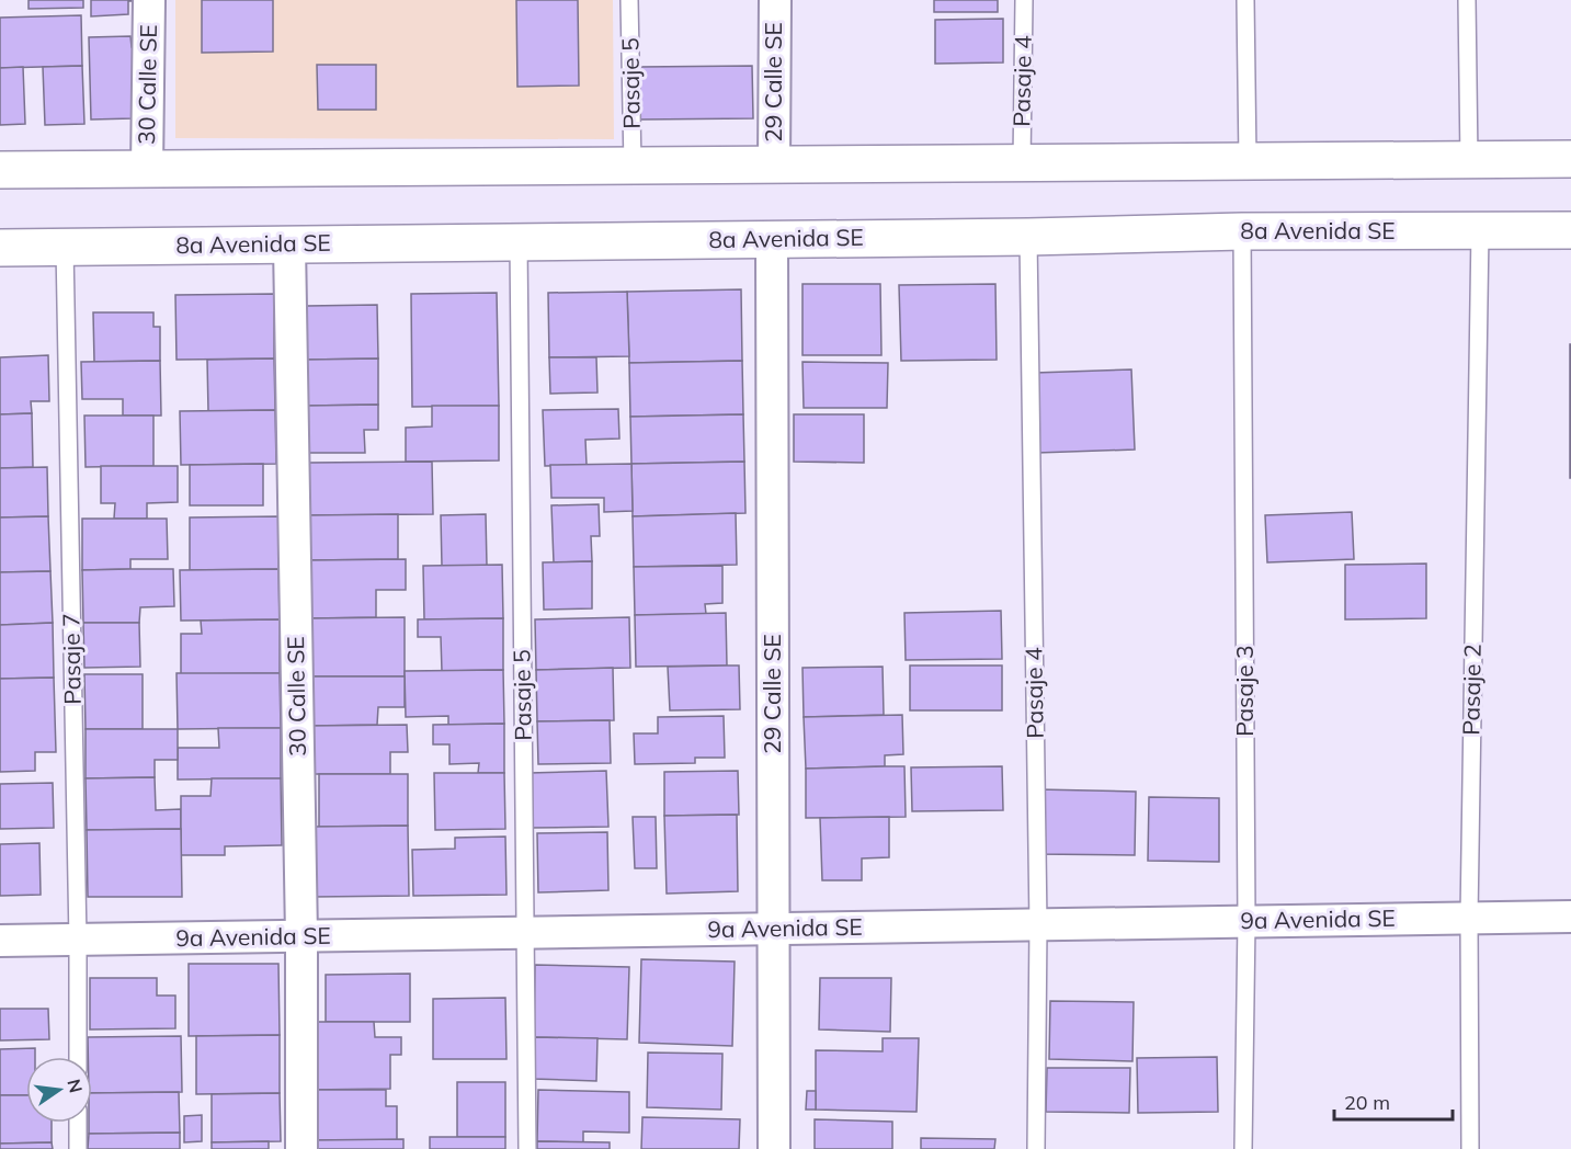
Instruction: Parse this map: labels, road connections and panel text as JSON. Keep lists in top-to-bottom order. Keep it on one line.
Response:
{"streets":{"street":["29 Calle SE","30 Calle SE","8a Avenida SE","9a Avenida SE"],"lane":["Pasaje 4","Pasaje 5","Pasaje 7","Pasaje 2","Pasaje 3"]},"crossings":[["Pasaje 4","8a Avenida SE"],["Pasaje 4","9a Avenida SE"],["29 Calle SE","8a Avenida SE"],["29 Calle SE","9a Avenida SE"],["Pasaje 5","8a Avenida SE"],["Pasaje 5","9a Avenida SE"],["30 Calle SE","8a Avenida SE"],["30 Calle SE","9a Avenida SE"],["8a Avenida SE","Pasaje 7"],["8a Avenida SE","Pasaje 2"],["8a Avenida SE","Pasaje 3"],["Pasaje 7","9a Avenida SE"],["Pasaje 2","9a Avenida SE"],["Pasaje 3","9a Avenida SE"]],"scale_bar":"20 m","north":"right"}
